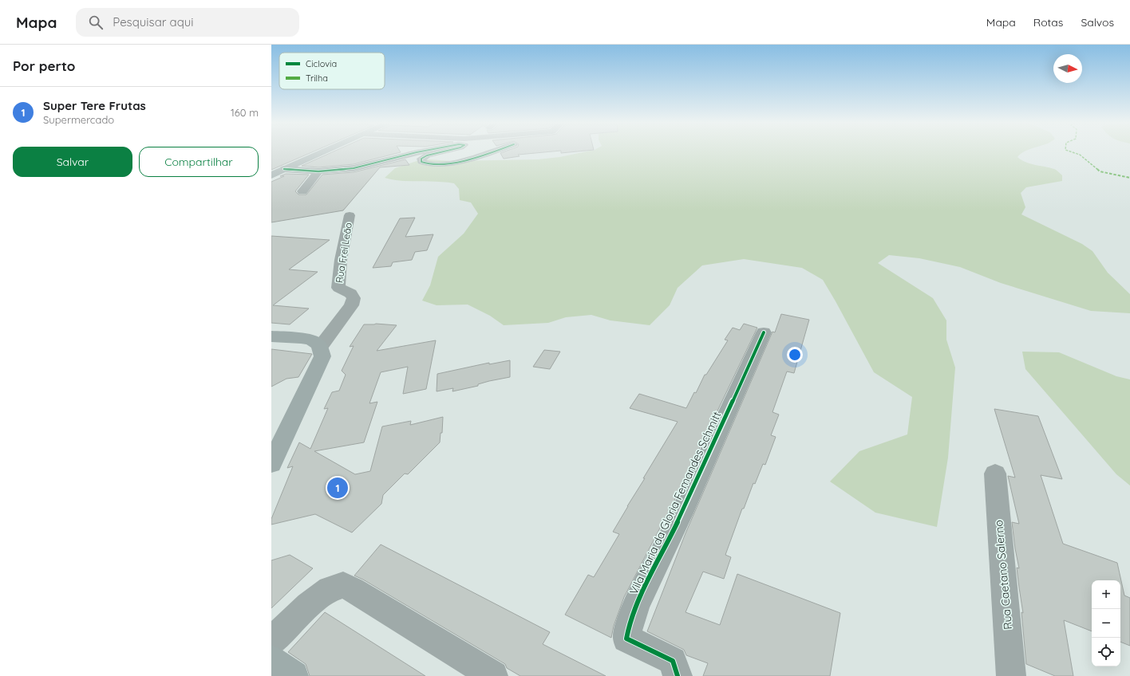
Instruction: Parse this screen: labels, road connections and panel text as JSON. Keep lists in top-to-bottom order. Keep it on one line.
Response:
{"streets":{"street":["Rua Frei Leão","Vila Maria da Gloria Femandes Schmitt","Rua Caetano Salerno"]},"legend":["Ciclovia","Trilha"],"north":"right","page":{"header":"Mapa","search":"Pesquisar aqui","nav":["Mapa","Rotas","Salvos"],"heading":"Por perto","list":[{"mark":"1","name":"Super Tere Frutas","note":"Supermercado","value":"160 m"}],"buttons":["Salvar","Compartilhar"],"pins":"1","map_buttons":["+","−"]}}
